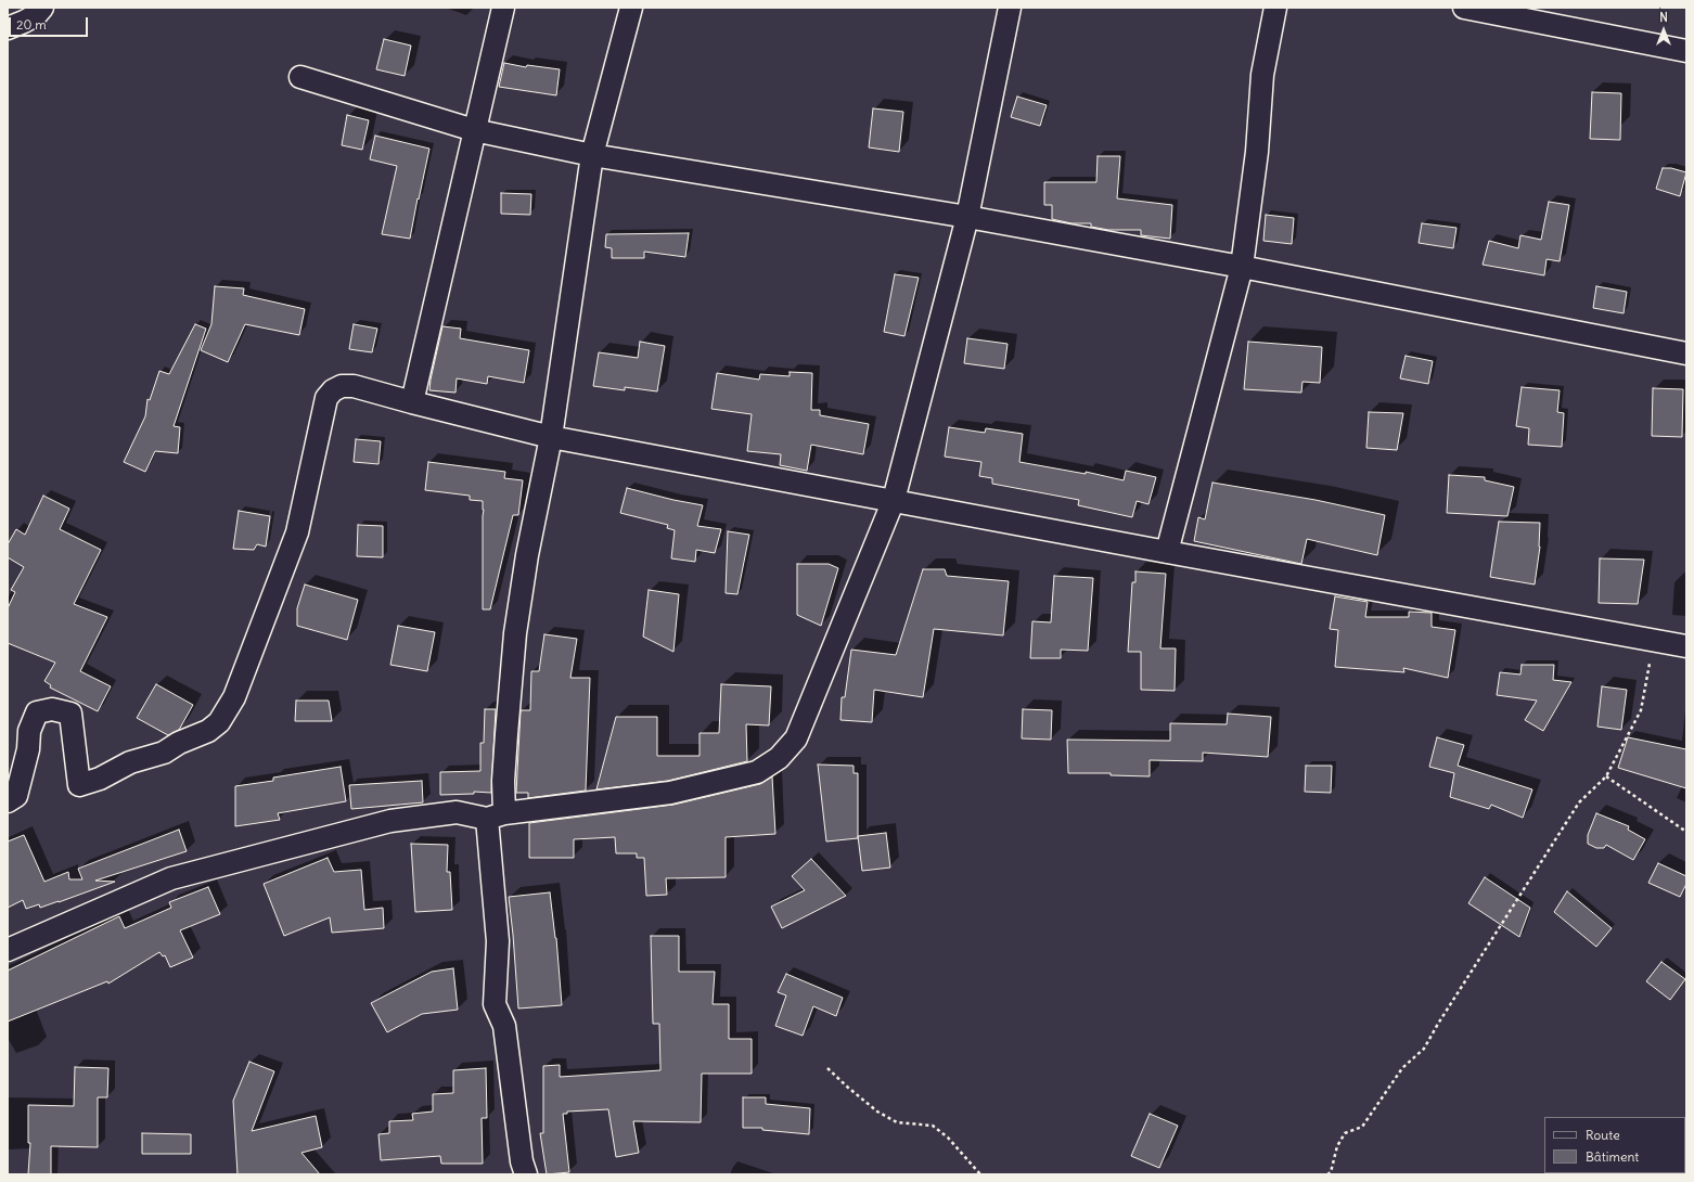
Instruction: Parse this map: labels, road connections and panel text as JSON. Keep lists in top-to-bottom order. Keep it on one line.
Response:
{"legend":["Route","Bâtiment"],"scale_bar":"20 m","north":"top"}
